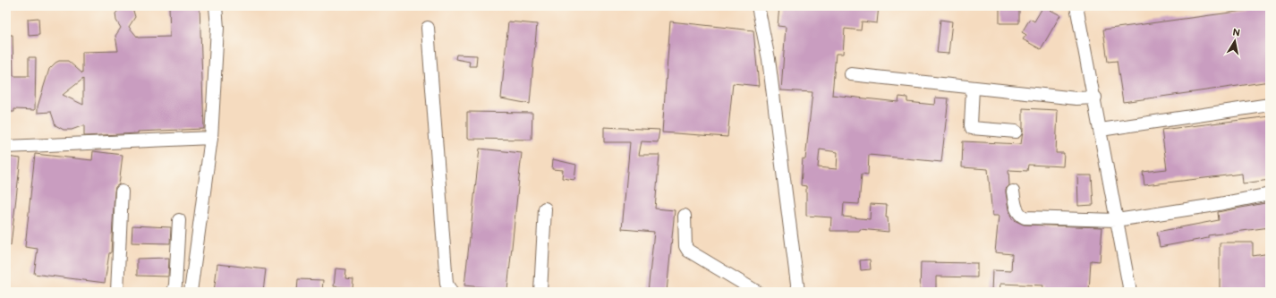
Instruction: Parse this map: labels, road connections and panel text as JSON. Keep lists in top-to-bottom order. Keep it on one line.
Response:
{"north":"top"}
